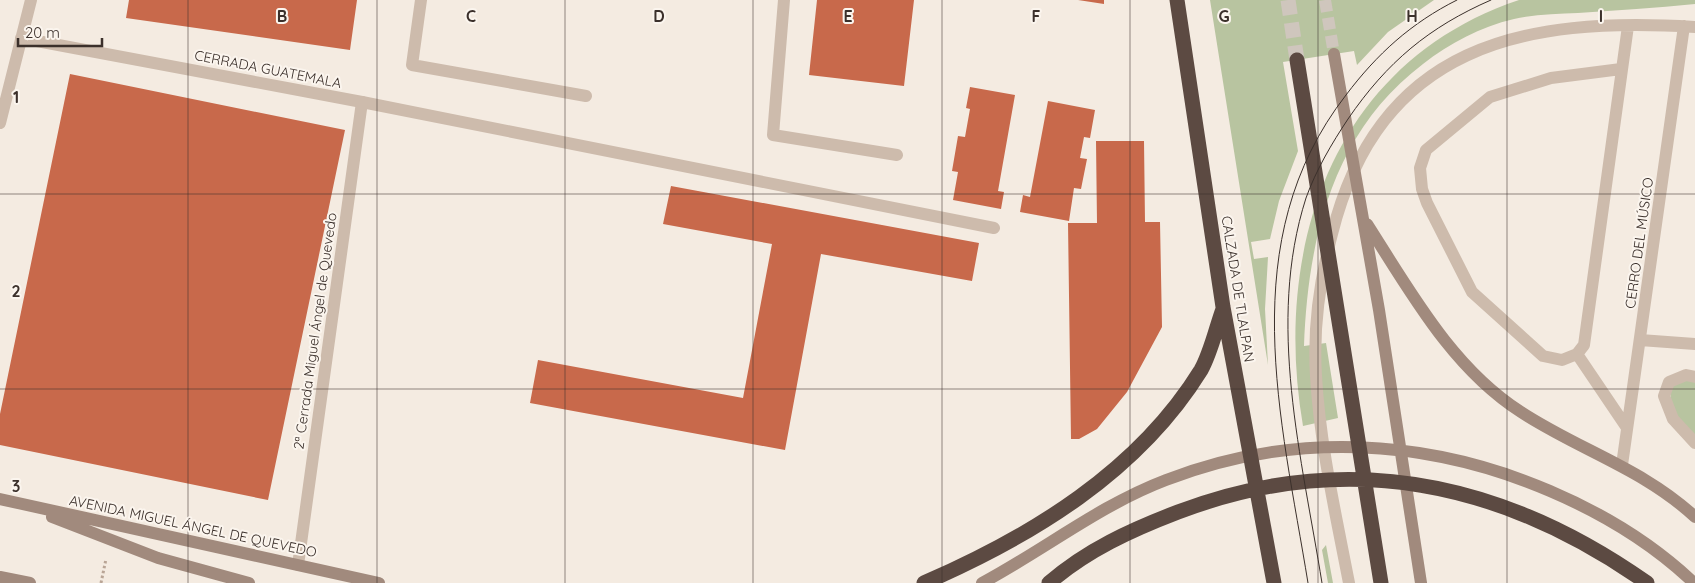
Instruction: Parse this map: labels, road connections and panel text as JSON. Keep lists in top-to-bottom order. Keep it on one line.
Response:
{"streets":{"highway":["CALZADA DE TLALPAN"],"main road":["AVENIDA MIGUEL ÁNGEL DE QUEVEDO"],"street":["CERRADA GUATEMALA","CERRO DEL MÚSICO","2ª Cerrada Miguel Ángel de Quevedo"]},"crossings":[["CERRADA GUATEMALA","2ª Cerrada Miguel Ángel de Quevedo"],["2ª Cerrada Miguel Ángel de Quevedo","AVENIDA MIGUEL ÁNGEL DE QUEVEDO"]],"scale_bar":"20 m","grid":{"columns":["B","C","D","E","F","G","H","I"],"rows":["1","2","3"]}}
